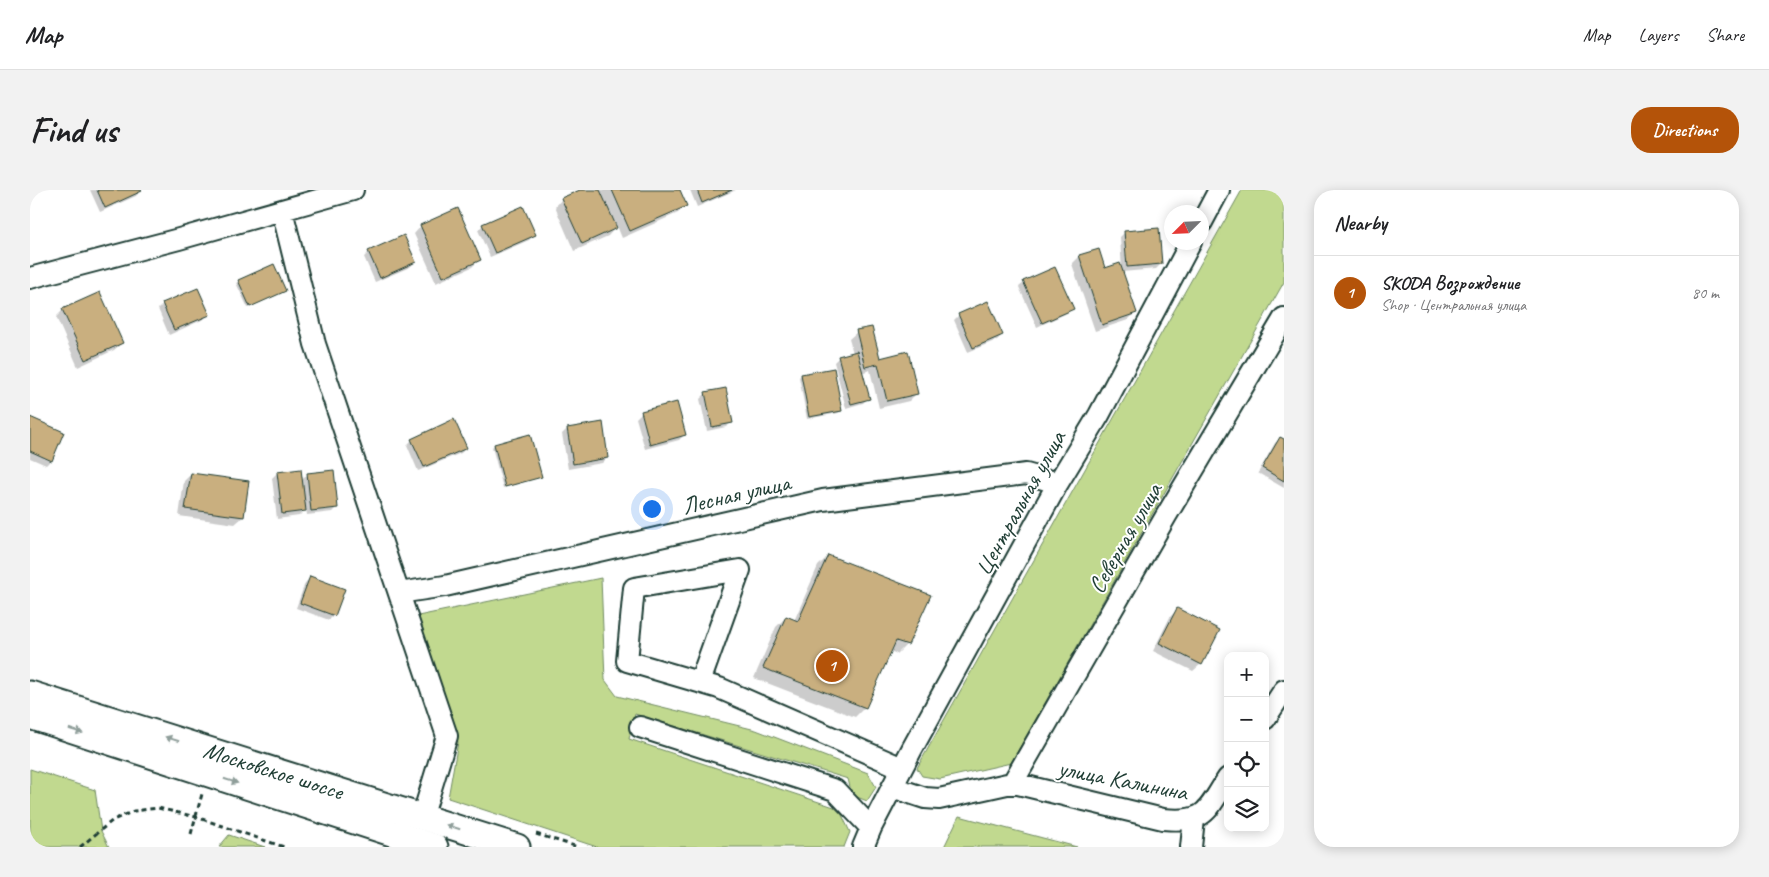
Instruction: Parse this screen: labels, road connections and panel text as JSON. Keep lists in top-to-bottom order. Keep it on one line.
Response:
{"streets":{"main road":["Московское шоссе"],"street":["Лесная улица","Центральная улица","Северная улица","улица Калинина"]},"crossings":[["Лесная улица","Центральная улица"],["Северная улица","улица Калинина"]],"north":"bottom left","page":{"header":"Map","nav":["Map","Layers","Share"],"buttons":"Directions","title":"Find us","heading":"Nearby","list":[{"mark":"1","name":"SKODA Возрождение","note":"Shop · Центральная улица","value":"80 m"}],"pins":"1","map_buttons":["+","−"]}}
